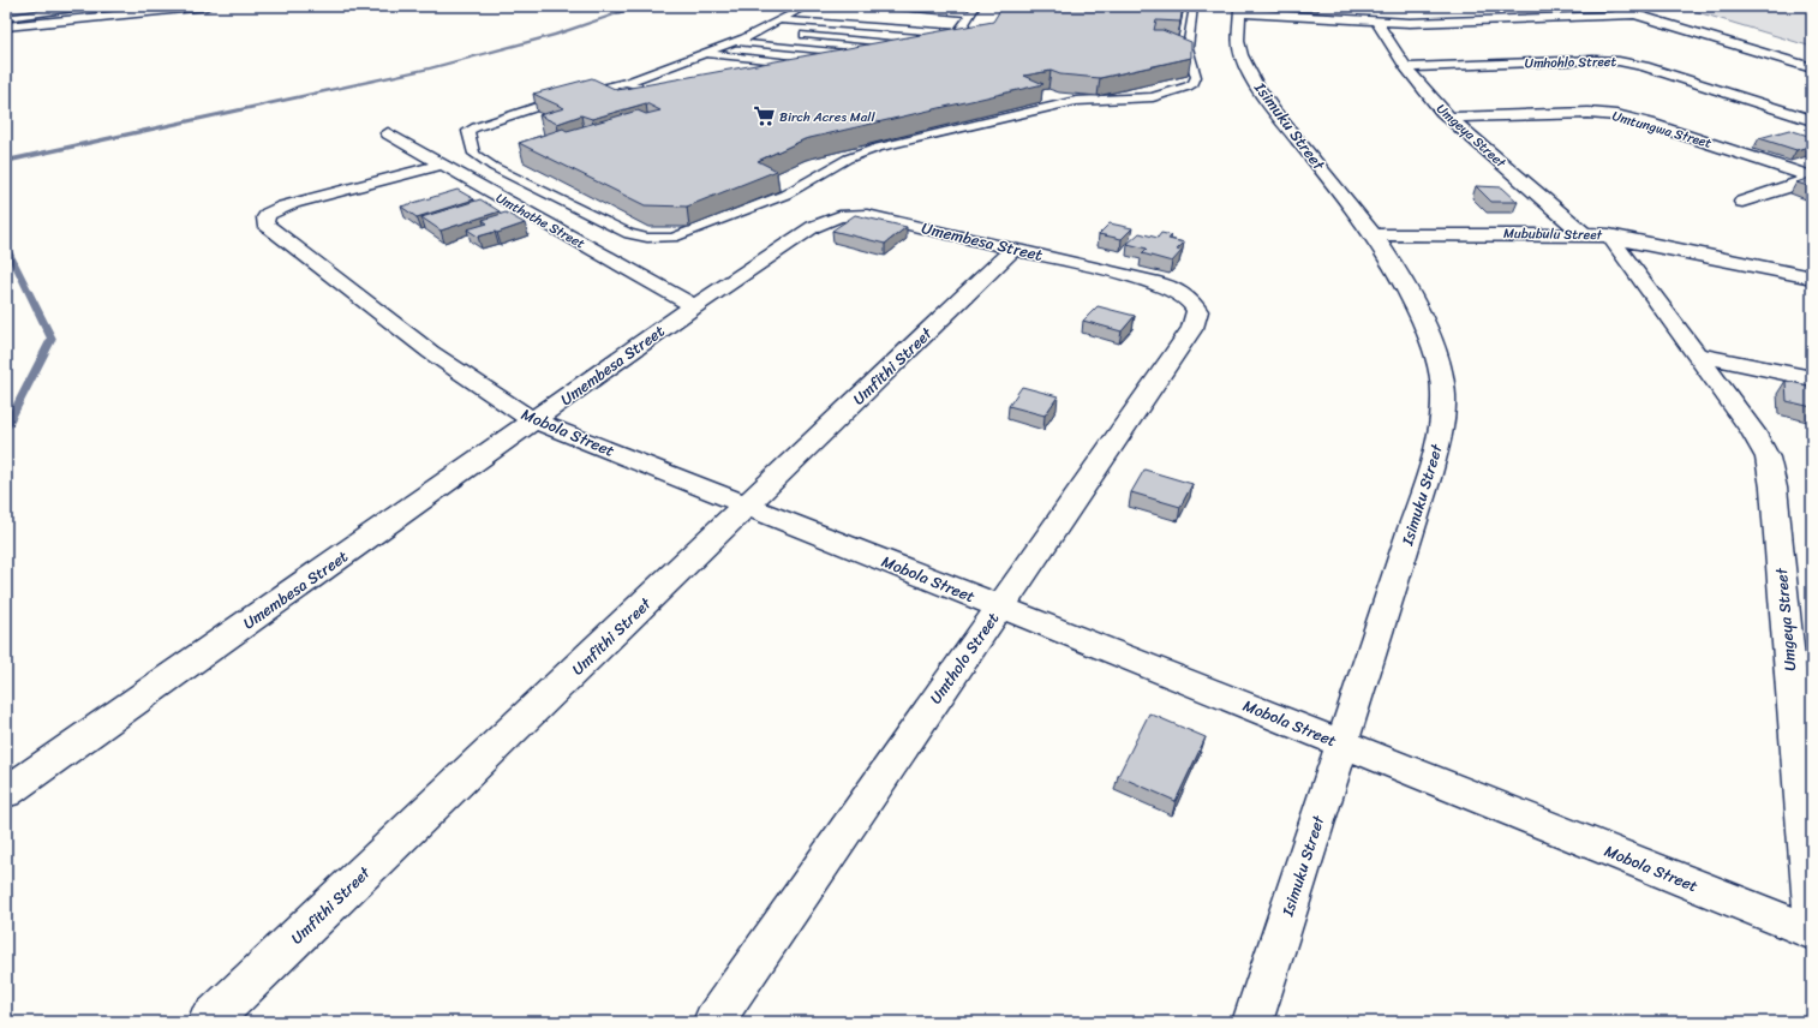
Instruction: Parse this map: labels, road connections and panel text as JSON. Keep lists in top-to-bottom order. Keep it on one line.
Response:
{"streets":{"street":["Umhohlo Street","Isimuku Street","Umtungwa Street","Umgeya Street","Umthathe Street","Mububulu Street","Umembesa Street","Umfithi Street","Mobola Street","Umtholo Street"]},"crossings":[["Umhohlo Street","Umgeya Street"],["Isimuku Street","Mububulu Street"],["Isimuku Street","Mobola Street"],["Umtungwa Street","Umgeya Street"],["Umgeya Street","Mububulu Street"],["Umthathe Street","Umembesa Street"],["Umthathe Street","Mobola Street"],["Umembesa Street","Umfithi Street"],["Umembesa Street","Mobola Street"],["Umembesa Street","Umtholo Street"],["Umfithi Street","Mobola Street"],["Mobola Street","Umtholo Street"]],"places":{"supermarket":["Birch Acres Mall"]}}
